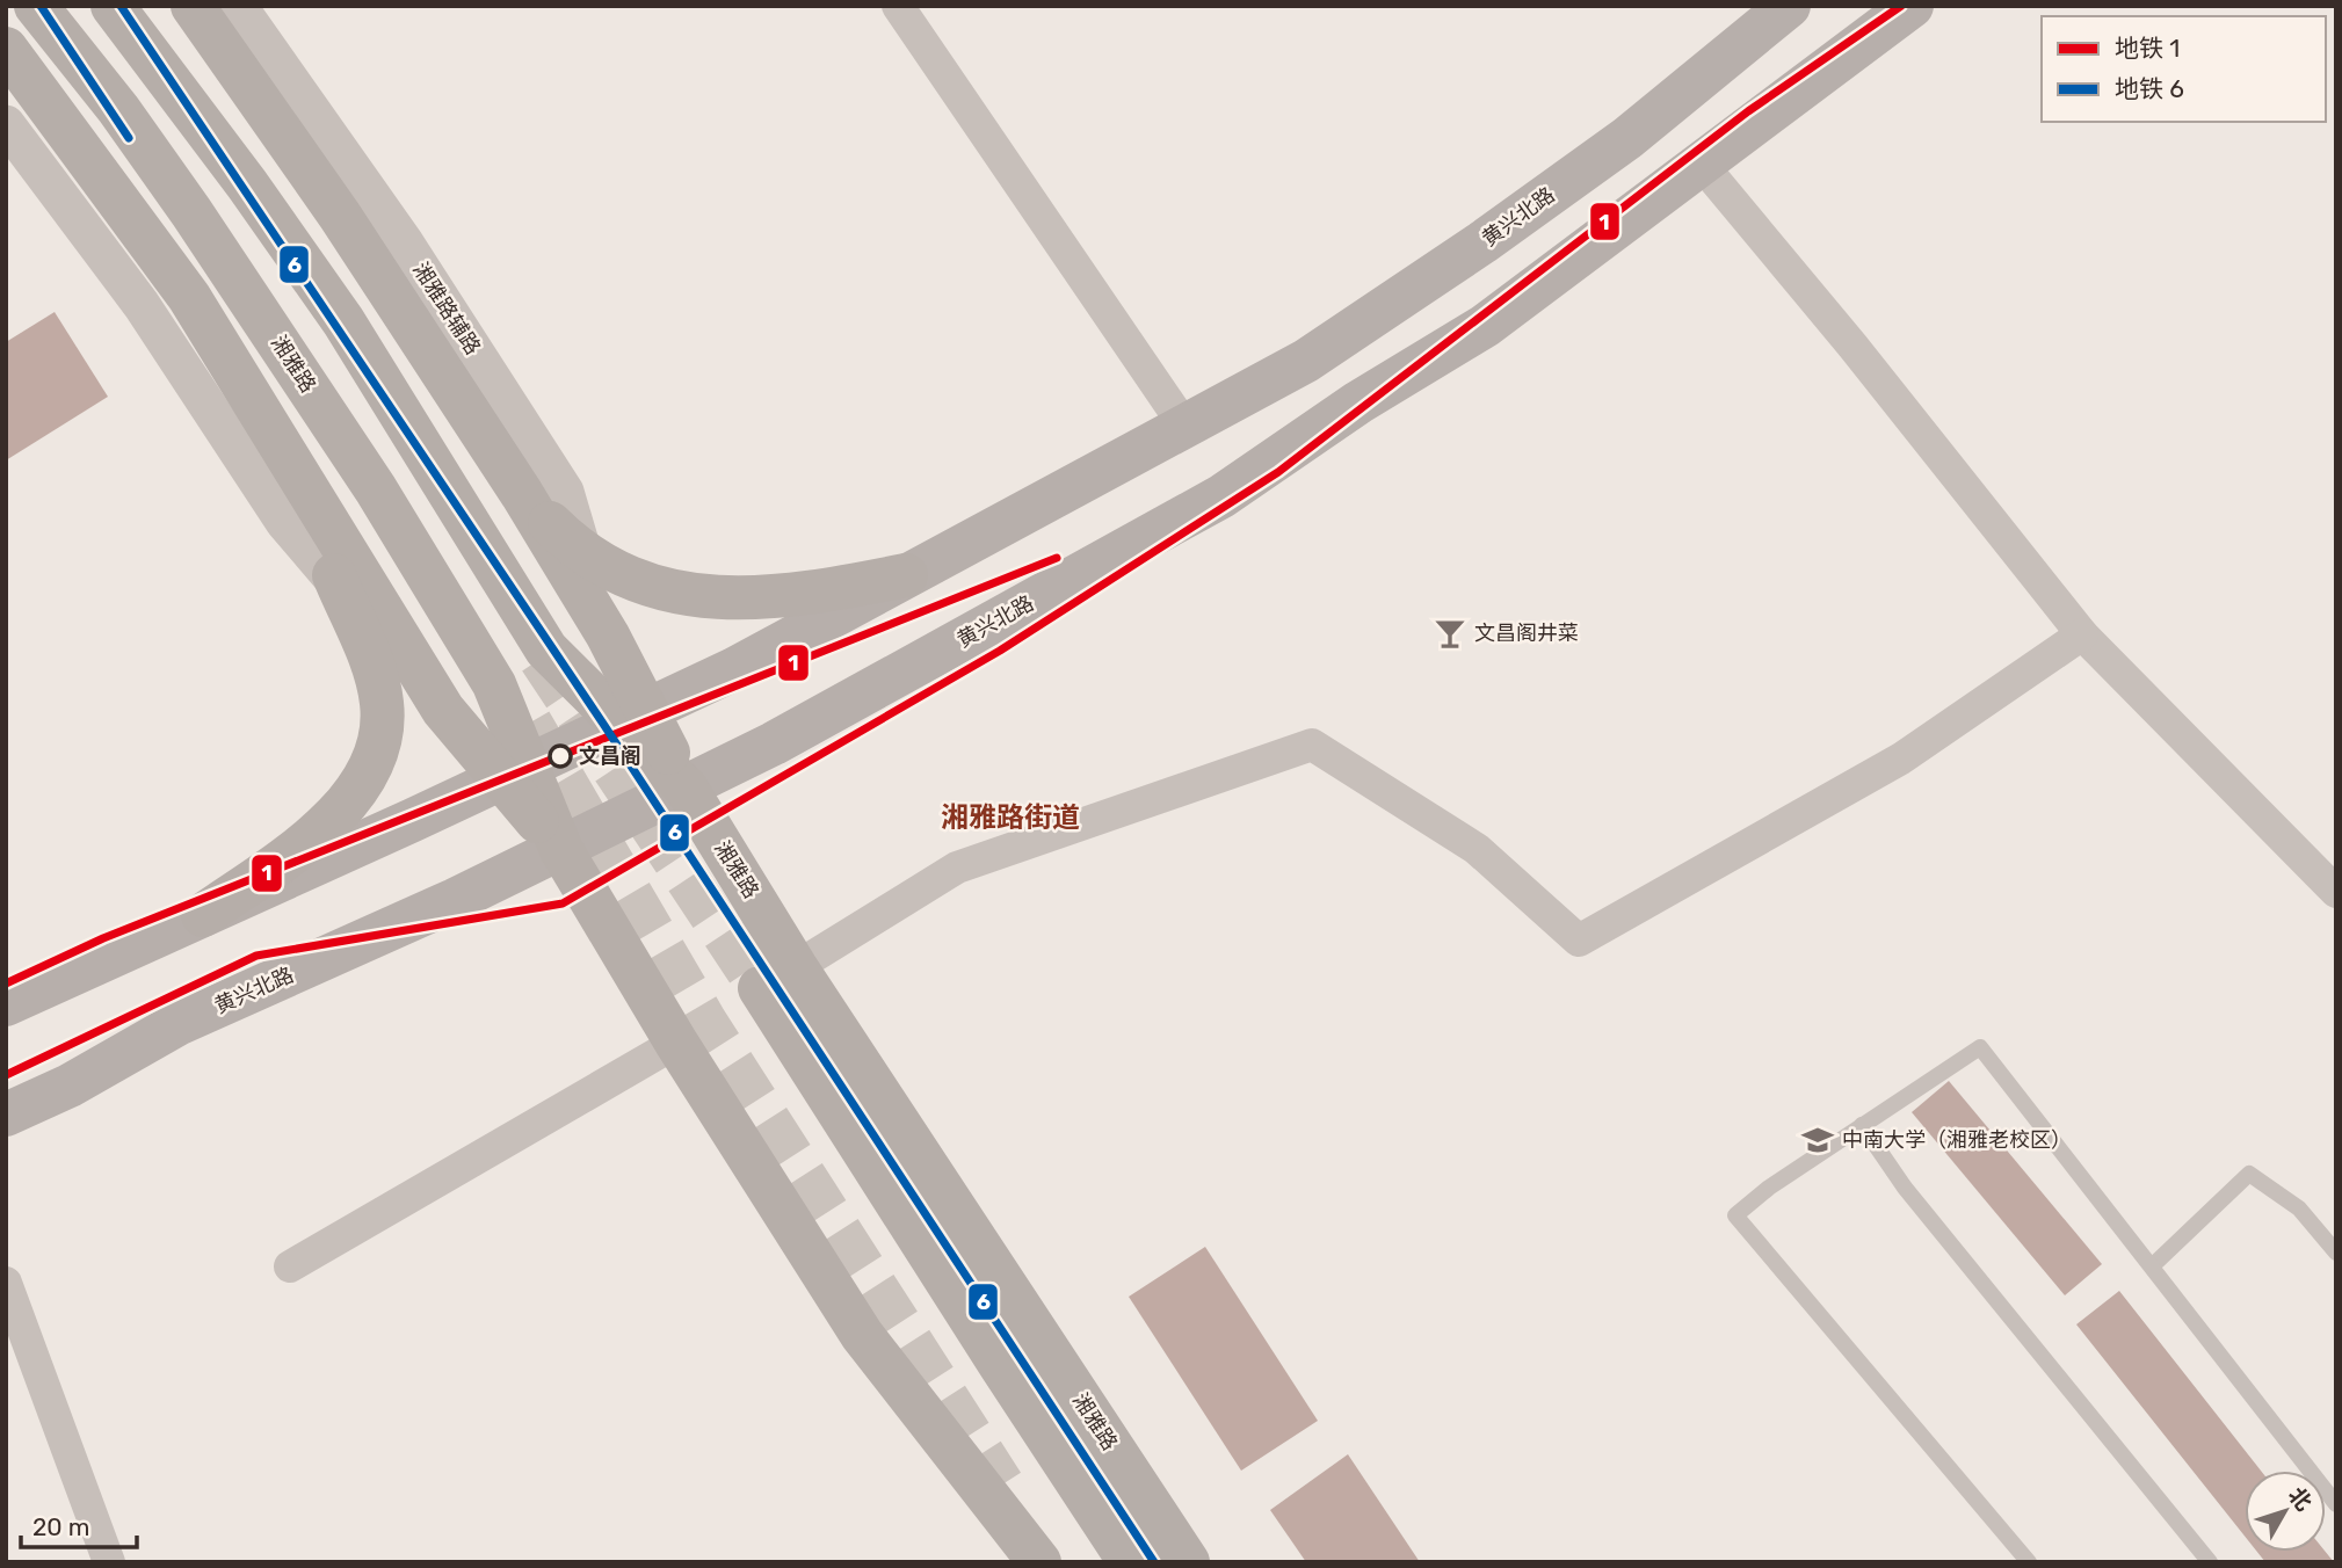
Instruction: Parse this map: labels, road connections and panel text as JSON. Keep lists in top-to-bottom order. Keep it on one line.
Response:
{"streets":{"main road":["黄兴北路","湘雅路"],"street":["湘雅路辅路"]},"crossings":[["黄兴北路","湘雅路"]],"districts":["湘雅路街道"],"places":{"bar":["文昌阁井菜"],"other":["文昌阁"],"school or university":["中南大学（湘雅老校区）"]},"lines":["metro line 1","metro line 6"],"legend":["地铁 1","地铁 6"],"scale_bar":"20 m","north":"top right"}
